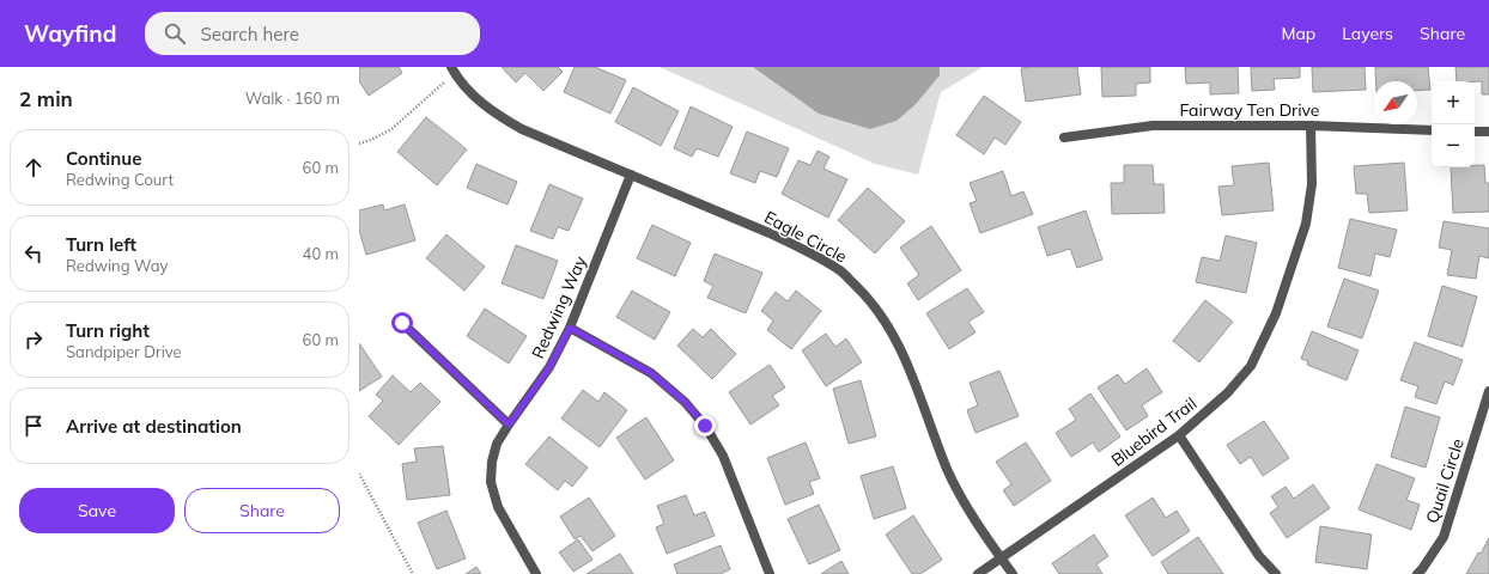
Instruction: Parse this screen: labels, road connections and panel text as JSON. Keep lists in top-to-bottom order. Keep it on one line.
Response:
{"streets":{"street":["Fairway Ten Drive","Eagle Circle","Redwing Way","Bluebird Trail","Quail Circle"]},"crossings":[["Fairway Ten Drive","Bluebird Trail"],["Eagle Circle","Redwing Way"],["Eagle Circle","Bluebird Trail"]],"north":"bottom left","page":{"header":"Wayfind","search":"Search here","nav":["Map","Layers","Share"],"heading":["2 min","Walk · 160 m"],"map_buttons":["+","−"],"list":[["Continue","Redwing Court","60 m"],["Turn left","Redwing Way","40 m"],["Turn right","Sandpiper Drive","60 m"],"Arrive at destination"],"buttons":["Save","Share"]}}
